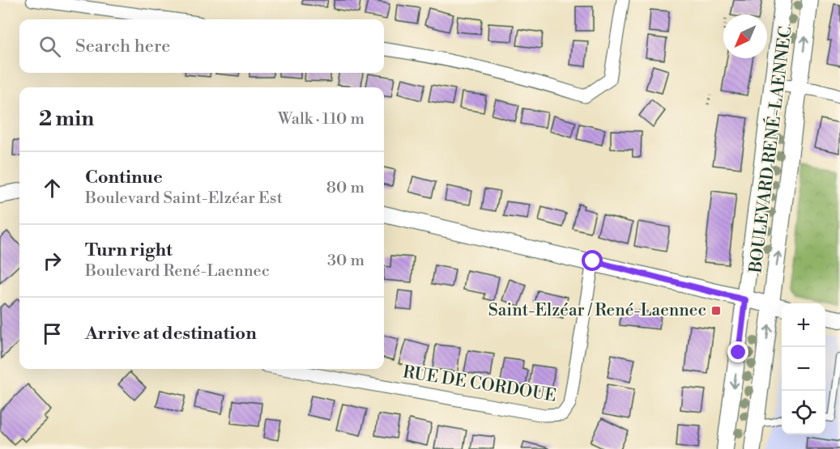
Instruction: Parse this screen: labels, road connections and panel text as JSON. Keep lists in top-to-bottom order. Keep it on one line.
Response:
{"streets":{"street":["BOULEVARD RENÉ-LAENNEC","RUE DE CORDOUE"]},"places":{"transit":["Saint-Elzéar / René-Laennec"]},"north":"bottom left","page":{"search":"Search here","heading":["2 min","Walk · 110 m"],"list":[["Continue","Boulevard Saint-Elzéar Est","80 m"],["Turn right","Boulevard René-Laennec","30 m"],"Arrive at destination"],"map_buttons":["+","−"]}}
